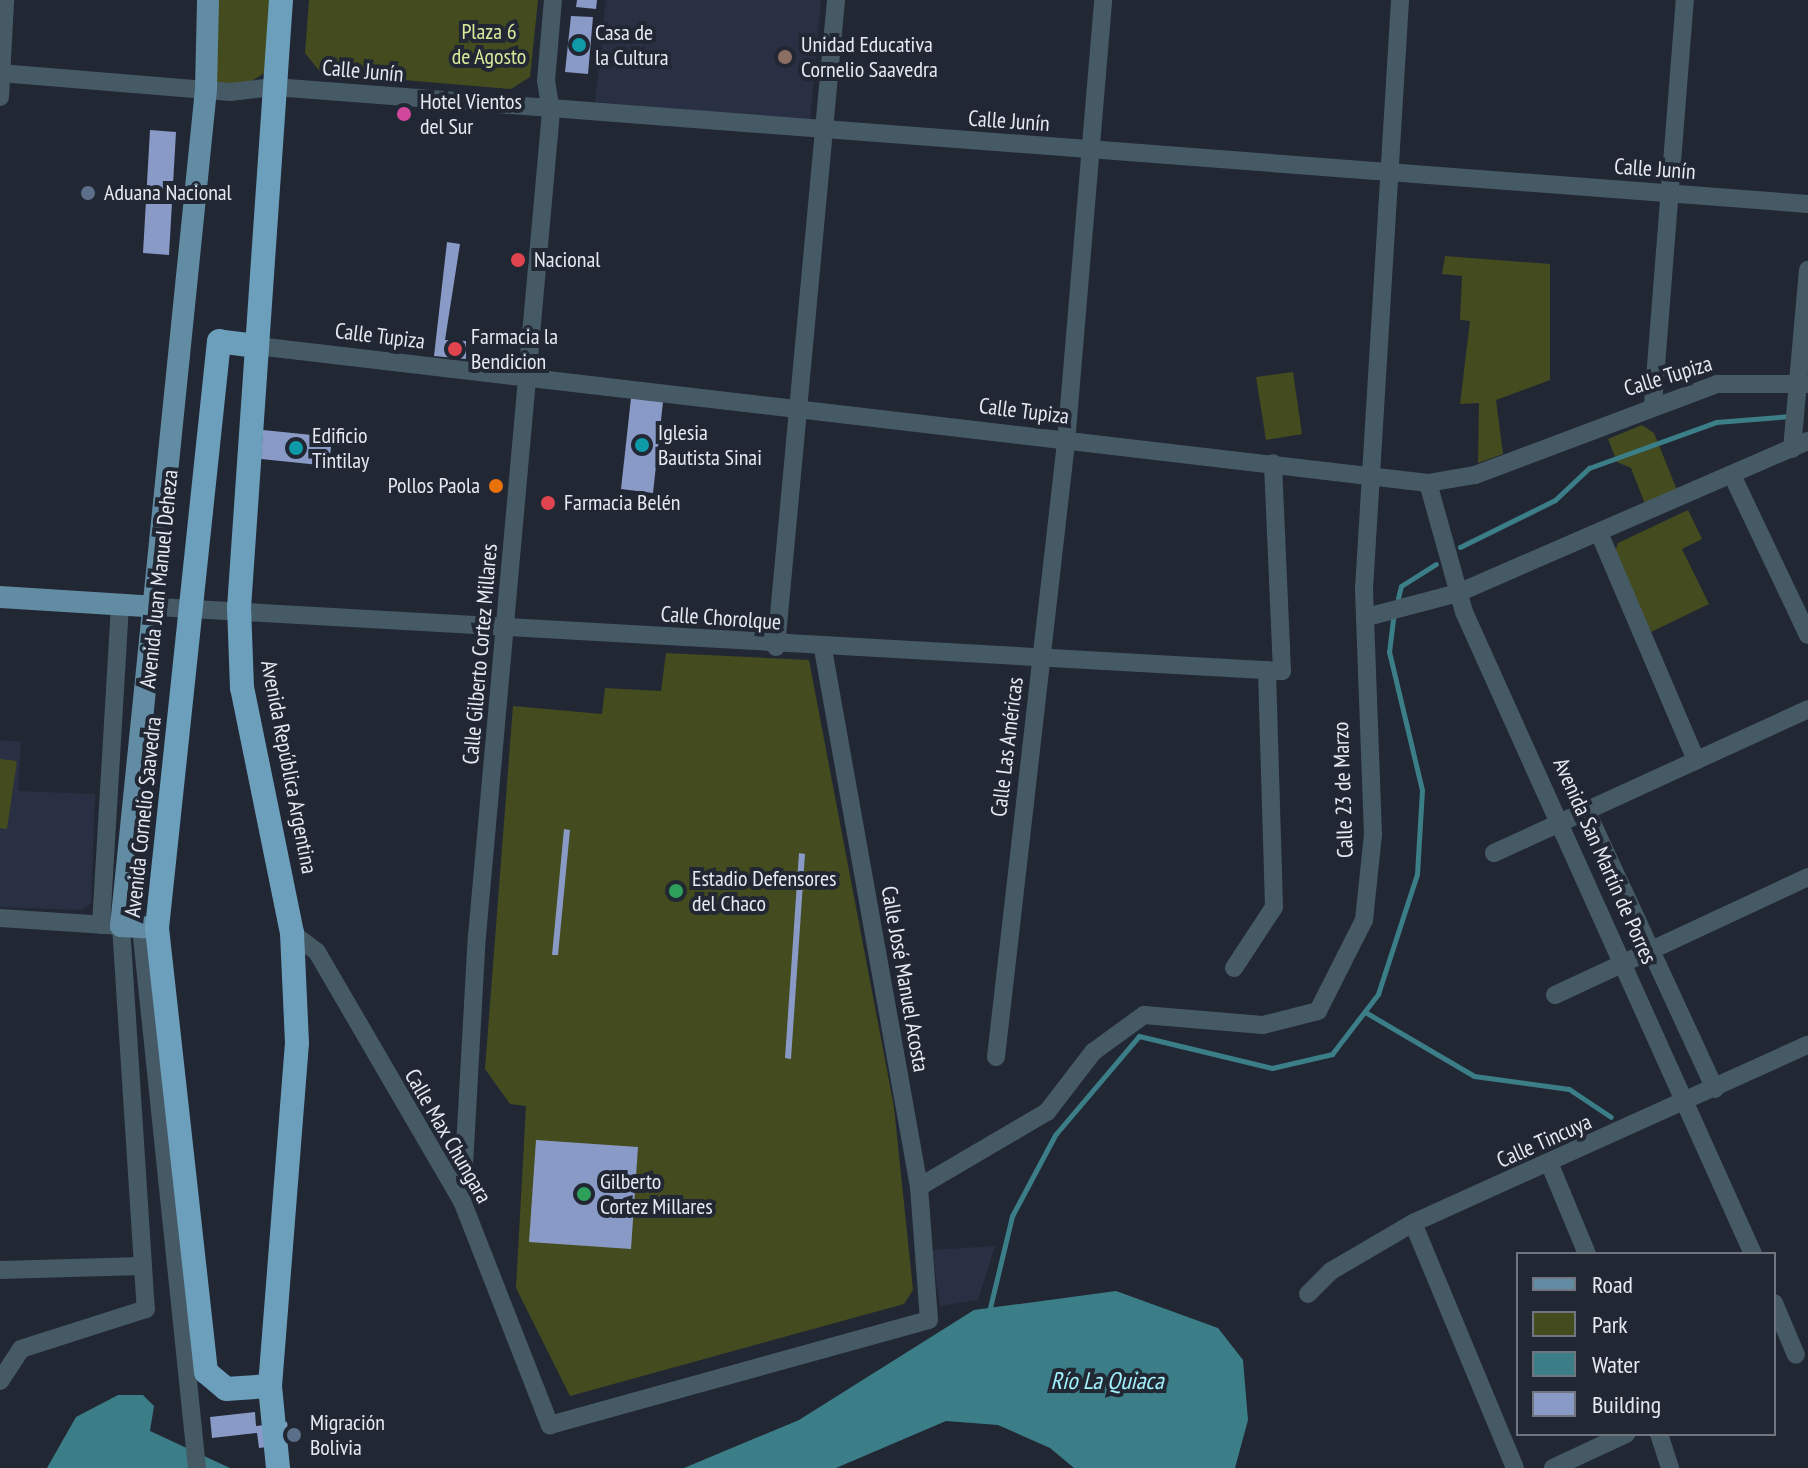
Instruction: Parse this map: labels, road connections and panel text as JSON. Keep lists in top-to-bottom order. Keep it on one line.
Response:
{"streets":{"highway":["Calle Tupiza","Avenida República Argentina","Avenida Cornelio Saavedra"],"main road":["Avenida Juan Manuel Deheza"],"street":["Calle Junín","Calle Chorolque","Calle Gilberto Cortez Millares","Calle Las Américas","Calle 23 de Marzo","Avenida San Martín de Porres","Calle José Manuel Acosta","Calle Max Chungara","Calle Tincuya"]},"crossings":[["Calle Junín","Avenida Juan Manuel Deheza"],["Calle Junín","Calle Gilberto Cortez Millares"],["Calle Junín","Calle Las Américas"],["Calle Junín","Avenida República Argentina"],["Calle Junín","Calle 23 de Marzo"],["Calle Tupiza","Calle Gilberto Cortez Millares"],["Calle Tupiza","Calle Las Américas"],["Calle Tupiza","Avenida República Argentina"],["Calle Tupiza","Calle 23 de Marzo"],["Calle Tupiza","Avenida Cornelio Saavedra"],["Calle Tupiza","Avenida San Martín de Porres"],["Avenida Juan Manuel Deheza","Calle Chorolque"],["Avenida Juan Manuel Deheza","Avenida Cornelio Saavedra"],["Calle Chorolque","Calle Gilberto Cortez Millares"],["Calle Chorolque","Calle Las Américas"],["Calle Chorolque","Avenida República Argentina"],["Calle Chorolque","Avenida Cornelio Saavedra"],["Calle Chorolque","Calle José Manuel Acosta"],["Calle Gilberto Cortez Millares","Calle Max Chungara"],["Avenida República Argentina","Avenida Cornelio Saavedra"],["Avenida República Argentina","Calle Max Chungara"],["Calle 23 de Marzo","Calle José Manuel Acosta"],["Avenida San Martín de Porres","Calle Tincuya"],["Calle José Manuel Acosta","Calle Max Chungara"]],"water":["Río La Quiaca"],"parks":["Plaza 6 de Agosto"],"places":["Casa de la Cultura","Unidad Educativa Cornelio Saavedra","Hotel Vientos del Sur","Aduana Nacional","Nacional","Farmacia la Bendicion","Iglesia Bautista Sinai","Edificio Tintilay","Pollos Paola","Farmacia Belén","Estadio Defensores del Chaco","Gilberto Cortez Millares","Migración Bolivia"],"legend":["Road","Park","Water","Building"]}
